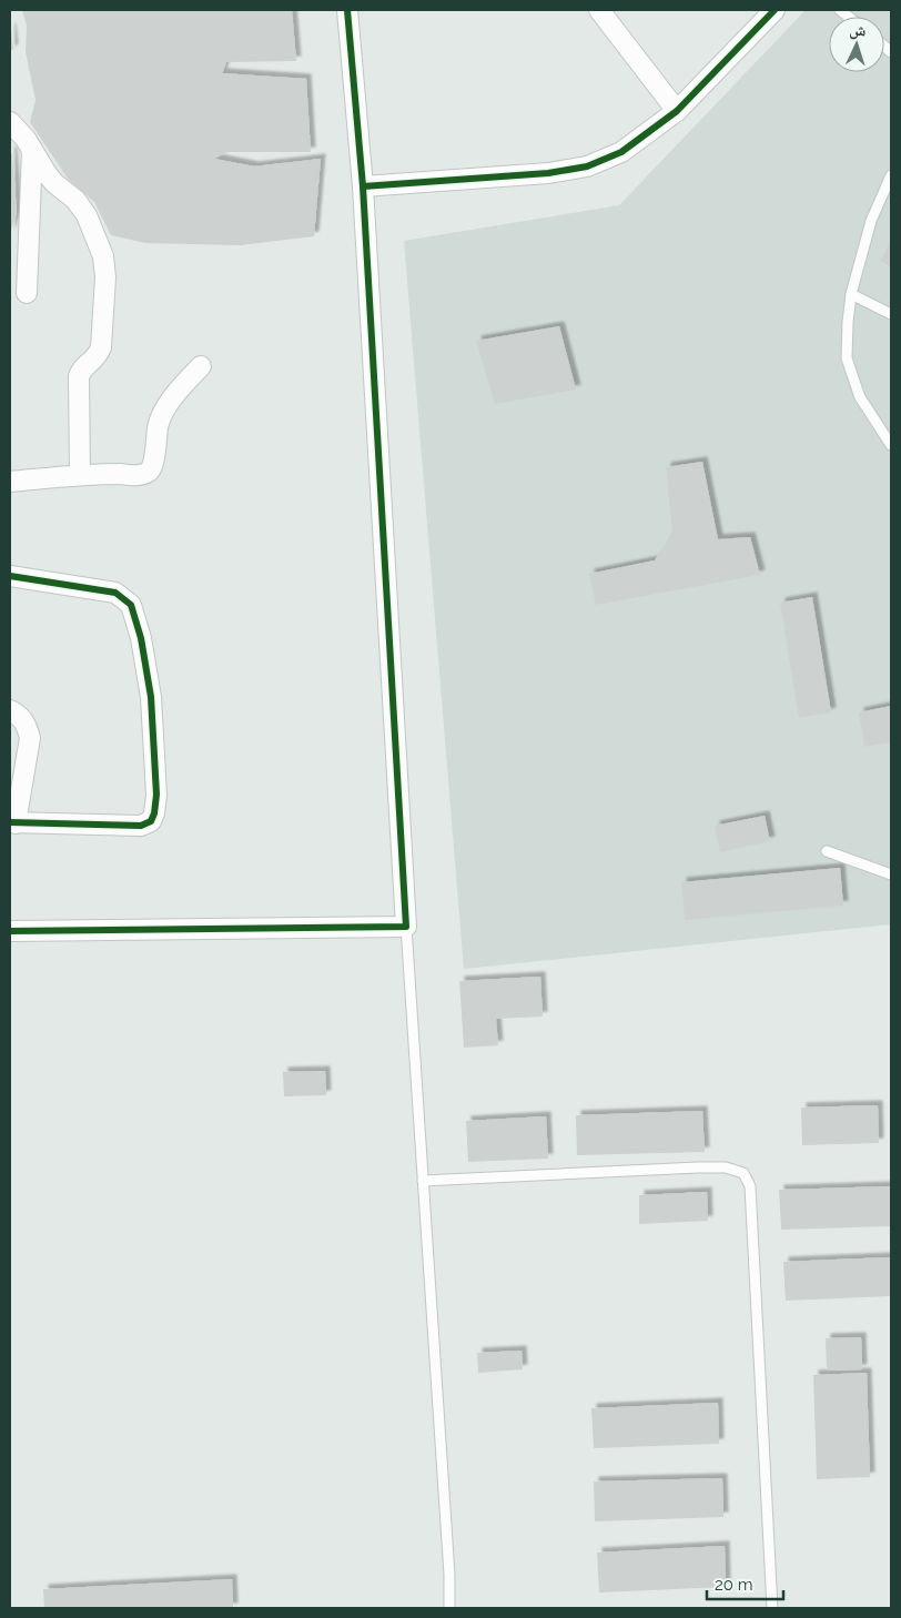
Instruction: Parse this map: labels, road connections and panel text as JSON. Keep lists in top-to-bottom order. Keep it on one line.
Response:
{"scale_bar":"20 m","north":"top"}
